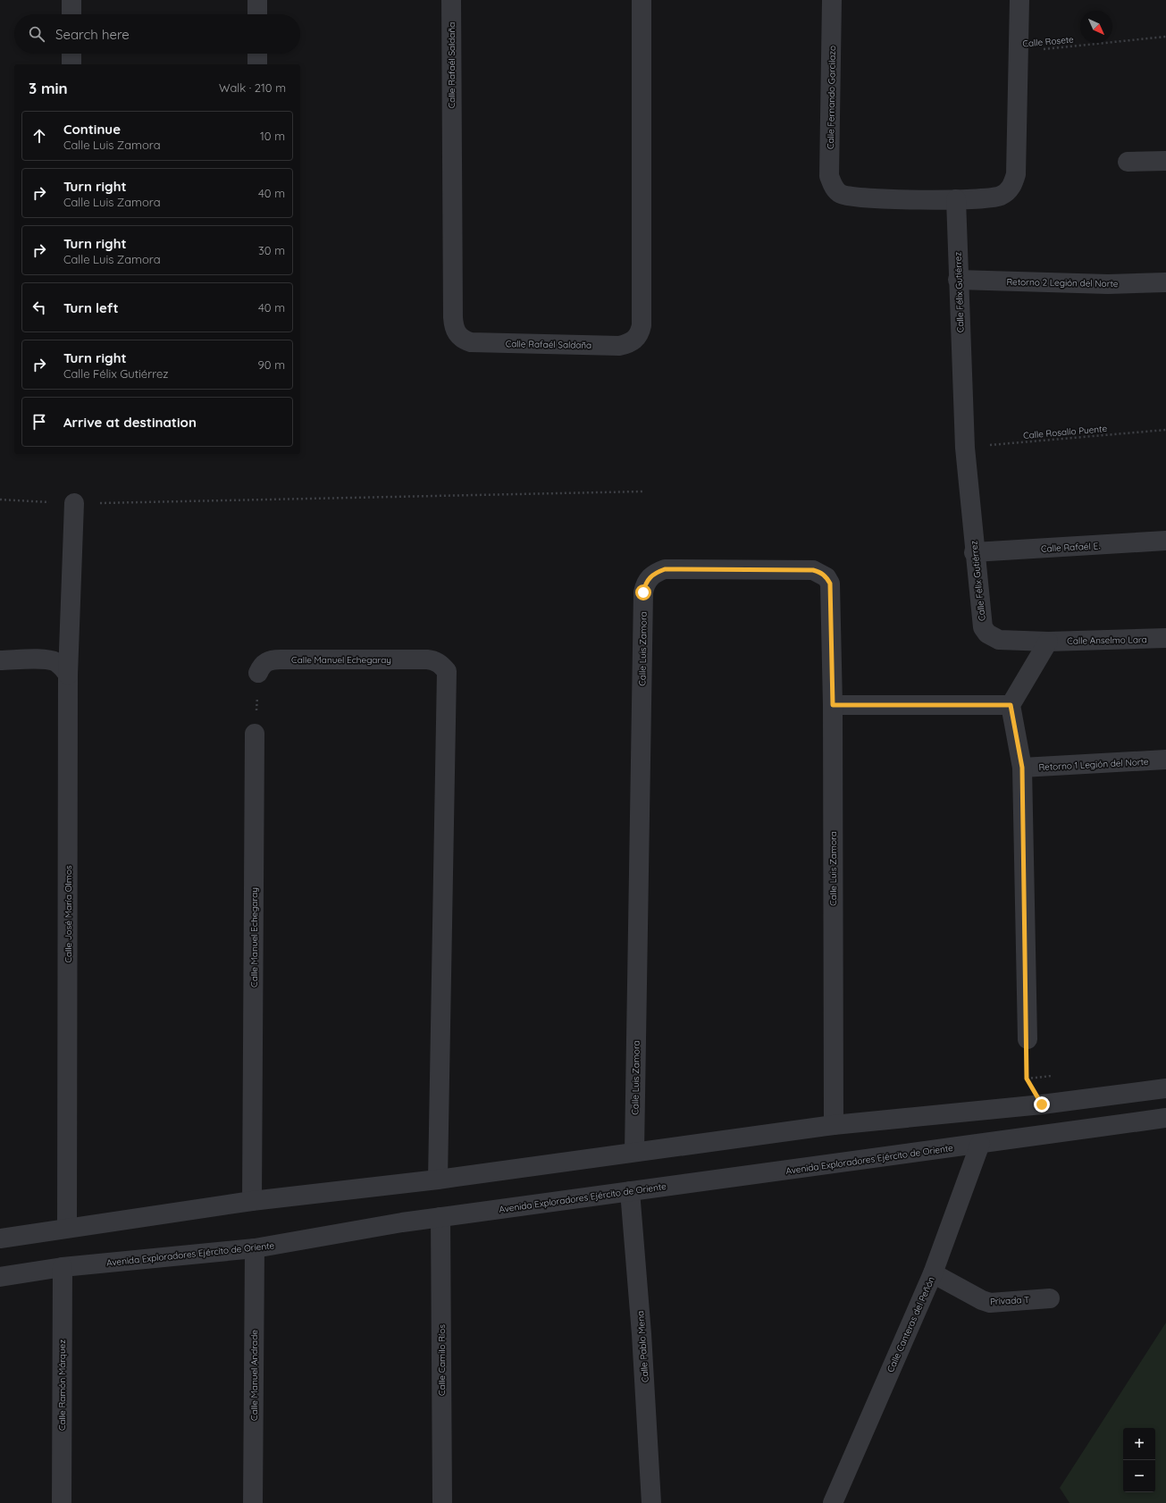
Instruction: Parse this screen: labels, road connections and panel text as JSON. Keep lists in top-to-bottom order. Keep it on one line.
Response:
{"streets":{"street":["Calle Rafaél Saldaña","Calle Fernando Garcilazo","Retorno 2 Legión del Norte","Calle Félix Gutiérrez","Calle Rafaél E.","Calle Anselmo Lara","Calle Luis Zamora","Calle Manuel Echegaray","Retorno 1 Legión del Norte","Calle José María Olmos","Avenida Exploradores Ejército de Oriente","Privada T","Calle Canteras del Peñón","Calle Pablo Mena","Calle Camilo Ríos","Calle Manuel Andrade","Calle Ramón Márquez"],"path":["Calle Rosete","Calle Rosalío Puente"]},"crossings":[["Calle Fernando Garcilazo","Calle Félix Gutiérrez"],["Retorno 2 Legión del Norte","Calle Félix Gutiérrez"],["Calle Félix Gutiérrez","Calle Rosalío Puente"],["Calle Félix Gutiérrez","Calle Rafaél E."],["Calle Félix Gutiérrez","Calle Anselmo Lara"],["Avenida Exploradores Ejército de Oriente","Calle Canteras del Peñón"],["Avenida Exploradores Ejército de Oriente","Calle Pablo Mena"],["Avenida Exploradores Ejército de Oriente","Calle Camilo Ríos"],["Avenida Exploradores Ejército de Oriente","Calle Manuel Andrade"],["Avenida Exploradores Ejército de Oriente","Calle Ramón Márquez"],["Privada T","Calle Canteras del Peñón"]],"north":"bottom right","page":{"search":"Search here","heading":["3 min","Walk · 210 m"],"list":[["Continue","Calle Luis Zamora","10 m"],["Turn right","Calle Luis Zamora","40 m"],["Turn right","Calle Luis Zamora","30 m"],["Turn left","40 m"],["Turn right","Calle Félix Gutiérrez","90 m"],"Arrive at destination"],"map_buttons":["+","−"]}}
